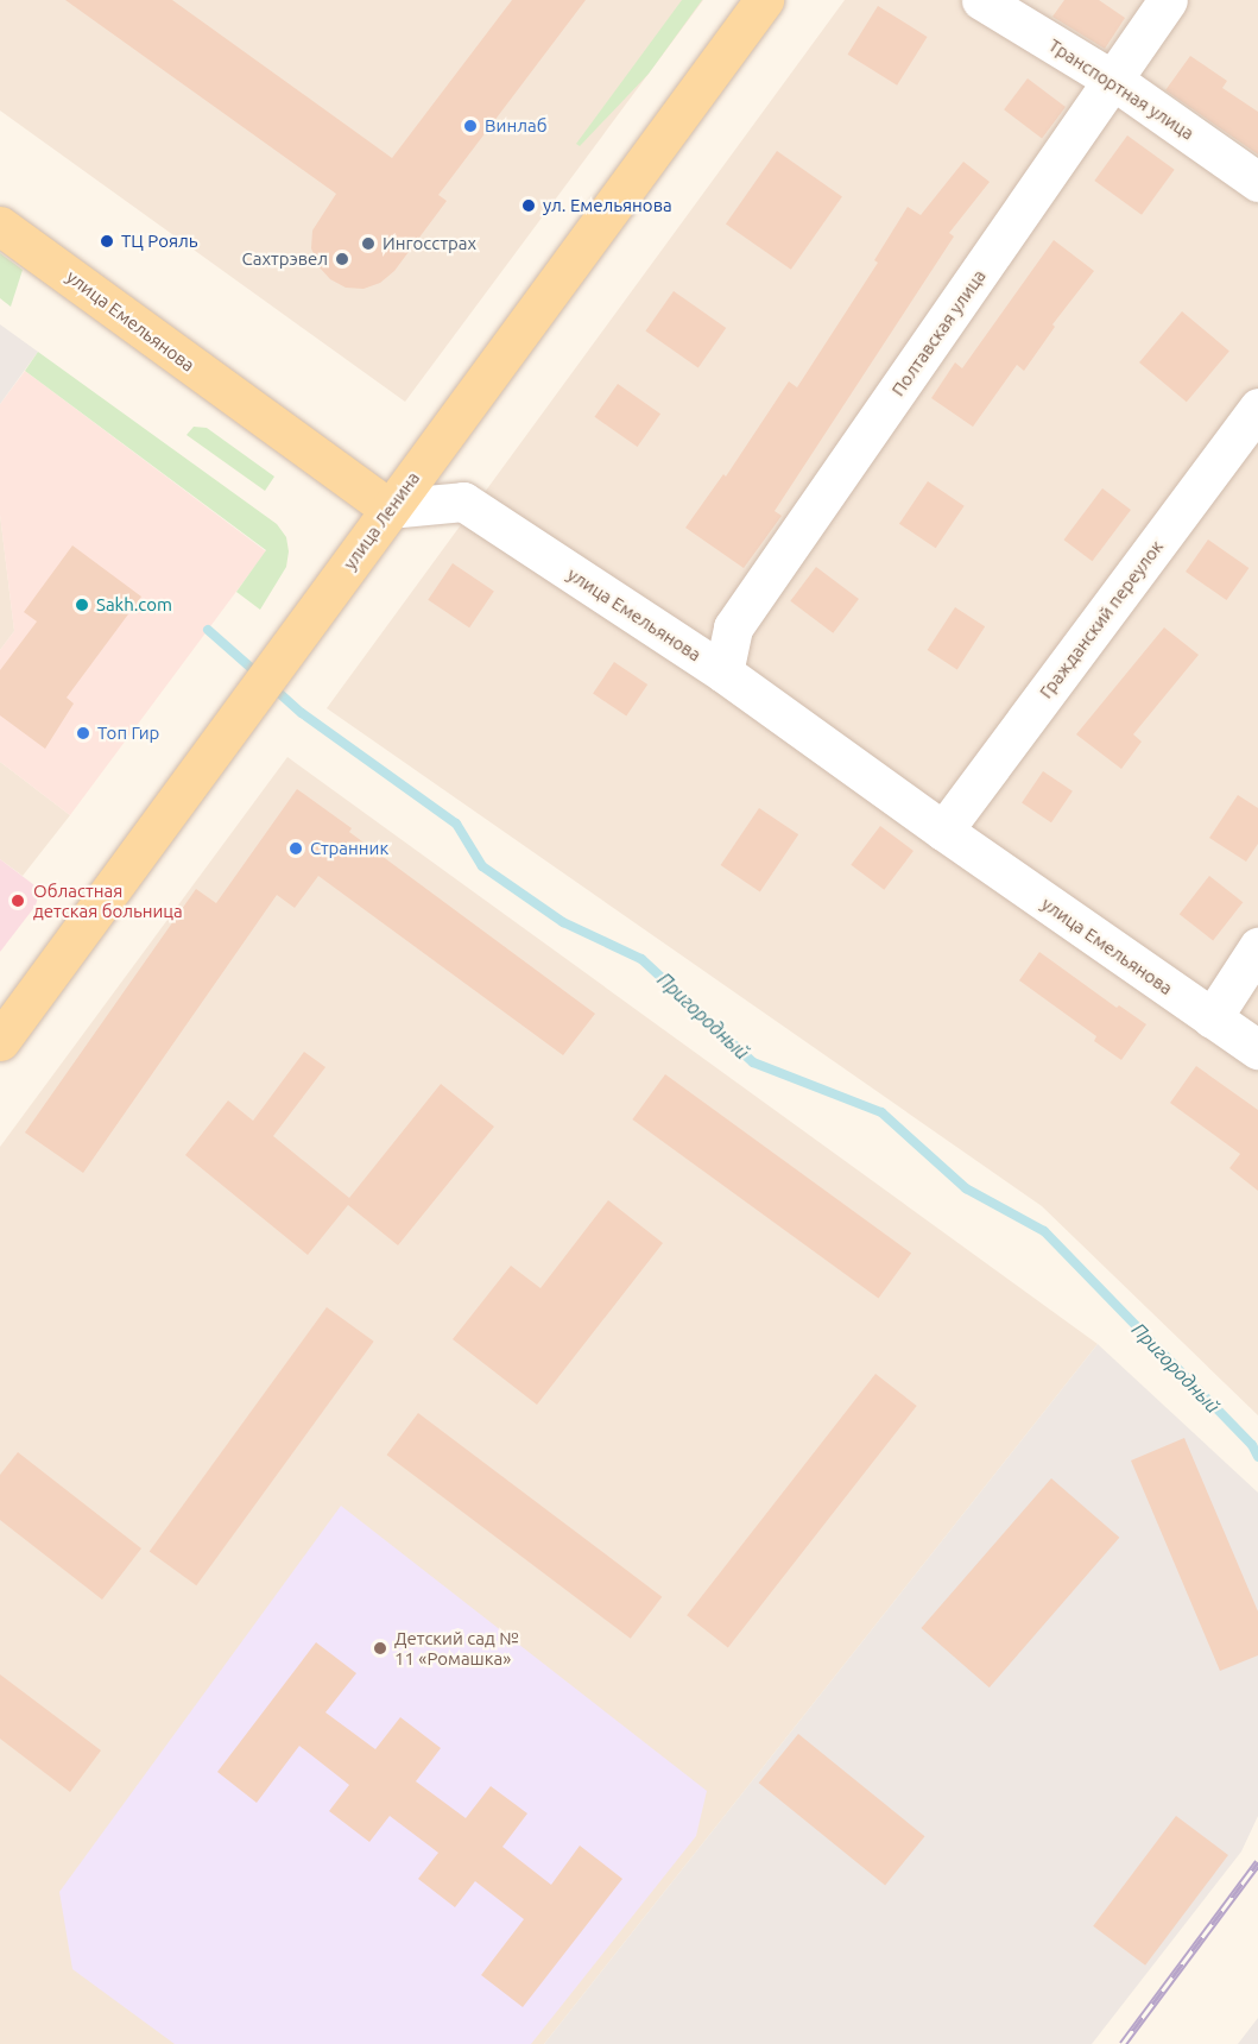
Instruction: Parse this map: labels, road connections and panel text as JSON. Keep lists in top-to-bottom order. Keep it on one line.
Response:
{"streets":{"main road":["улица Емельянова","улица Ленина"],"street":["Транспортная улица","Полтавская улица","Гражданский переулок"]},"crossings":[["Транспортная улица","Полтавская улица"],["улица Емельянова","Полтавская улица"],["улица Емельянова","улица Ленина"],["улица Емельянова","Гражданский переулок"]],"water":["Пригородный"],"places":["Винлаб","ул. Емельянова","ТЦ Рояль","Ингосстрах","Сахтрэвел","Sakh.com","Топ Гир","Странник","Областная детская больница","Детский сад № 11 «Ромашка»"]}
